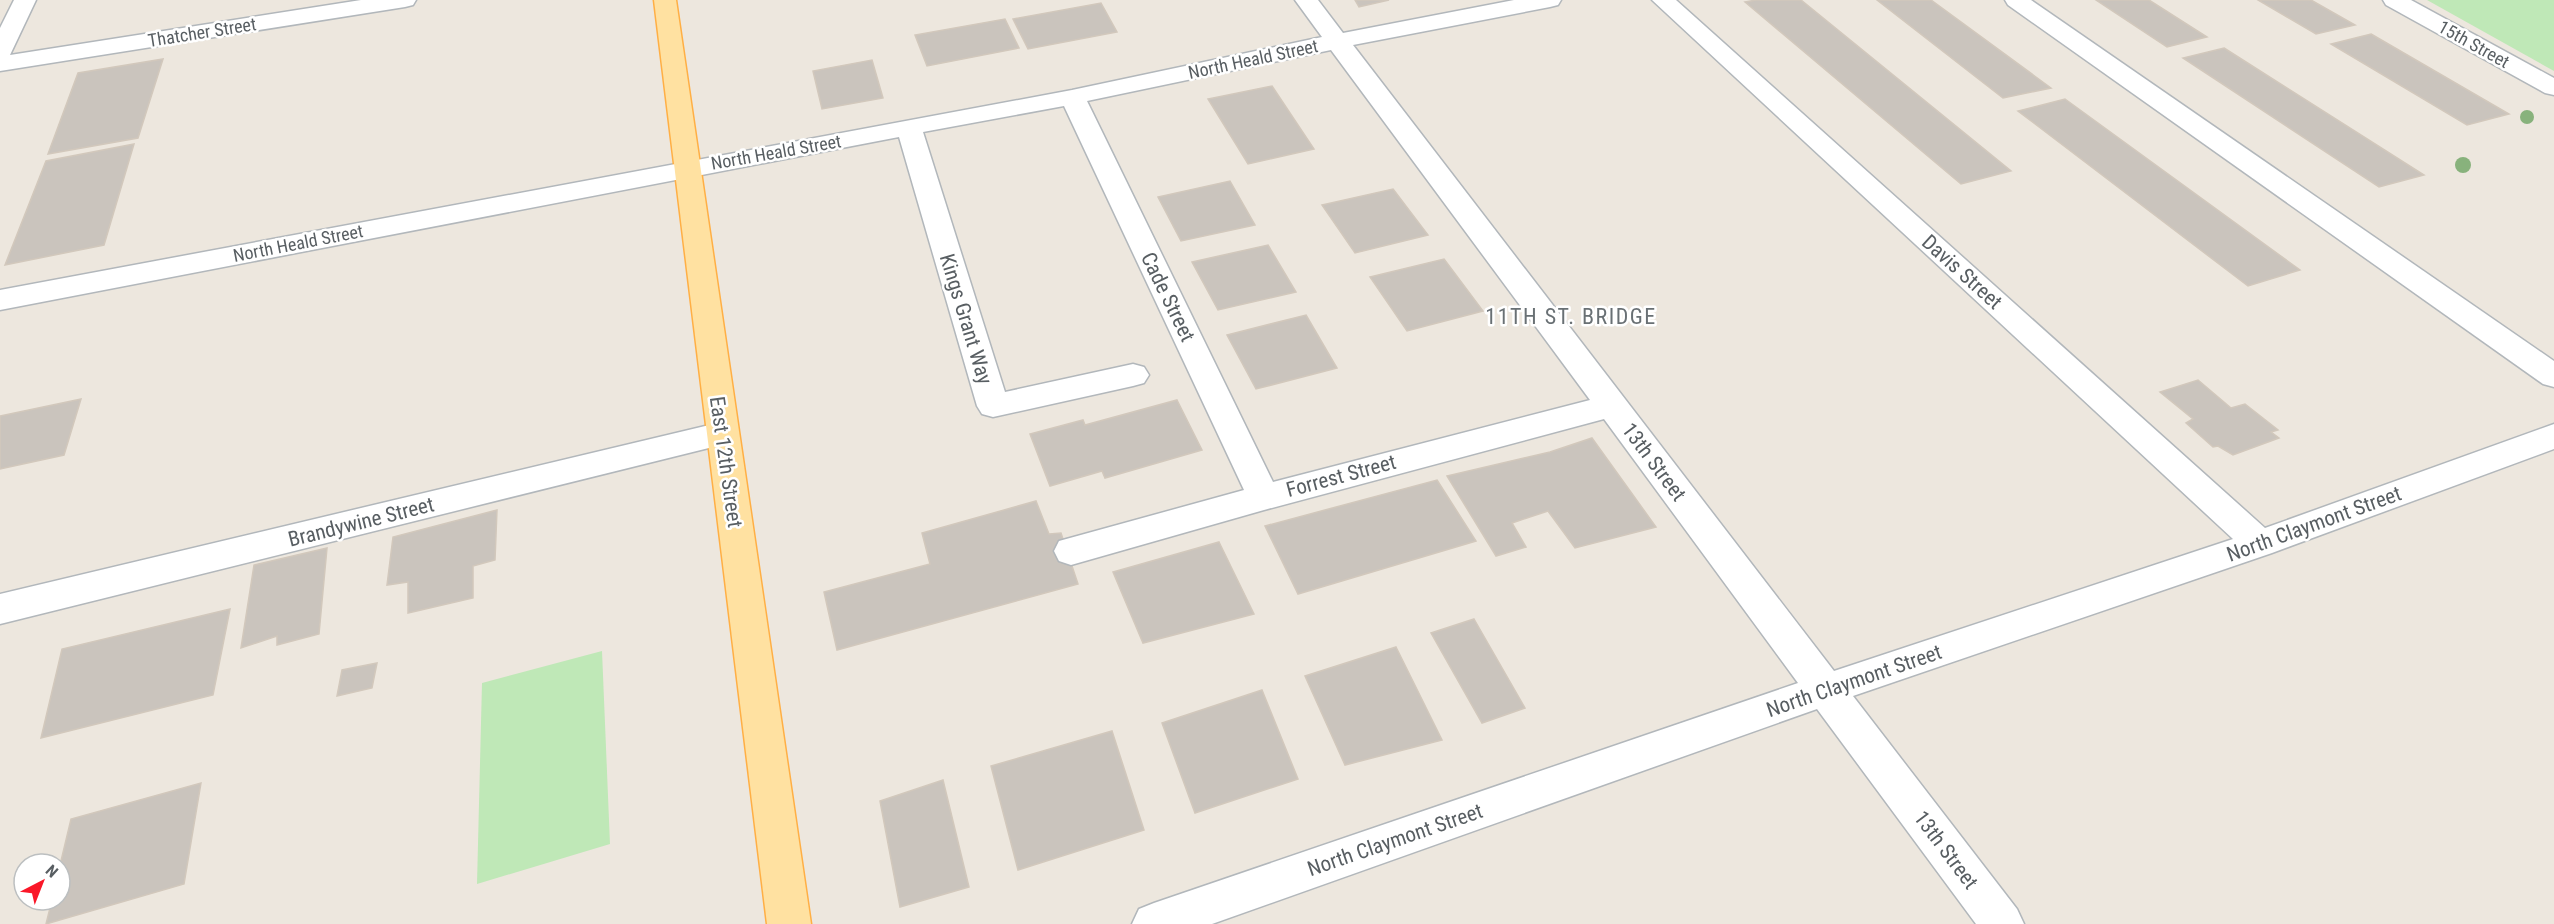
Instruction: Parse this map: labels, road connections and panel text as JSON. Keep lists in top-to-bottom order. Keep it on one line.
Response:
{"streets":{"main road":["East 12th Street"],"street":["Thatcher Street","15th Street","North Heald Street","Davis Street","Cade Street","Kings Grant Way","13th Street","Forrest Street","Brandywine Street","North Claymont Street"]},"crossings":[["North Heald Street","Cade Street"],["North Heald Street","Kings Grant Way"],["North Heald Street","East 12th Street"],["North Heald Street","13th Street"],["Davis Street","North Claymont Street"],["Cade Street","Forrest Street"],["East 12th Street","Brandywine Street"],["13th Street","Forrest Street"],["13th Street","North Claymont Street"]],"districts":["11TH ST. BRIDGE"],"north":"top right"}
